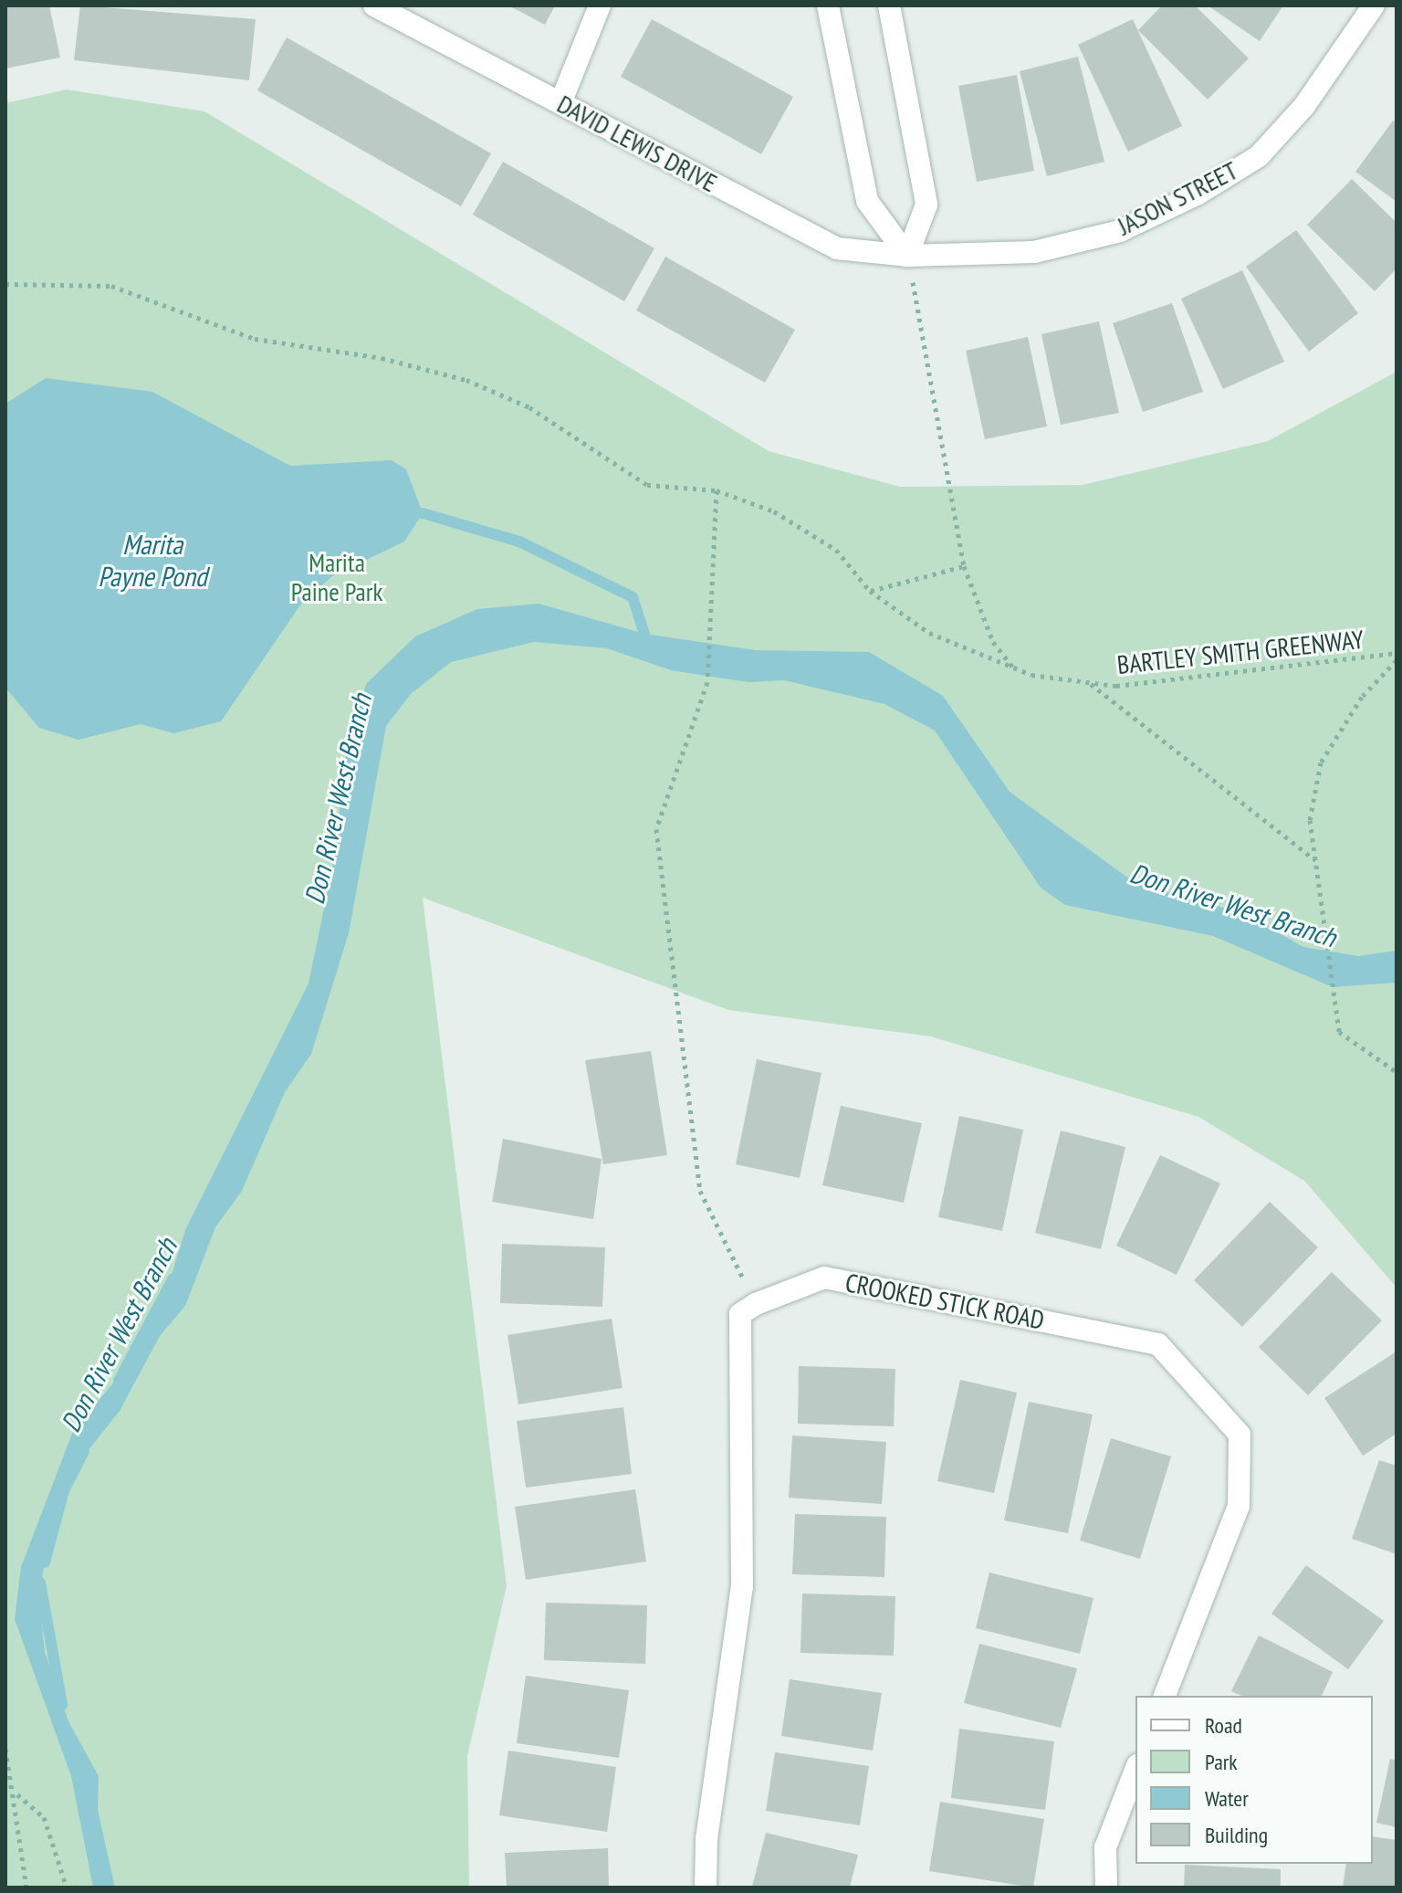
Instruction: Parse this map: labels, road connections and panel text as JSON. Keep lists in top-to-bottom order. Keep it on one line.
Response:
{"streets":{"street":["DAVID LEWIS DRIVE","JASON STREET","CROOKED STICK ROAD"],"path":["BARTLEY SMITH GREENWAY"]},"crossings":[["DAVID LEWIS DRIVE","JASON STREET"]],"water":["Marita Payne Pond","Don River West Branch"],"parks":["Marita Paine Park"],"legend":["Road","Park","Water","Building"]}
